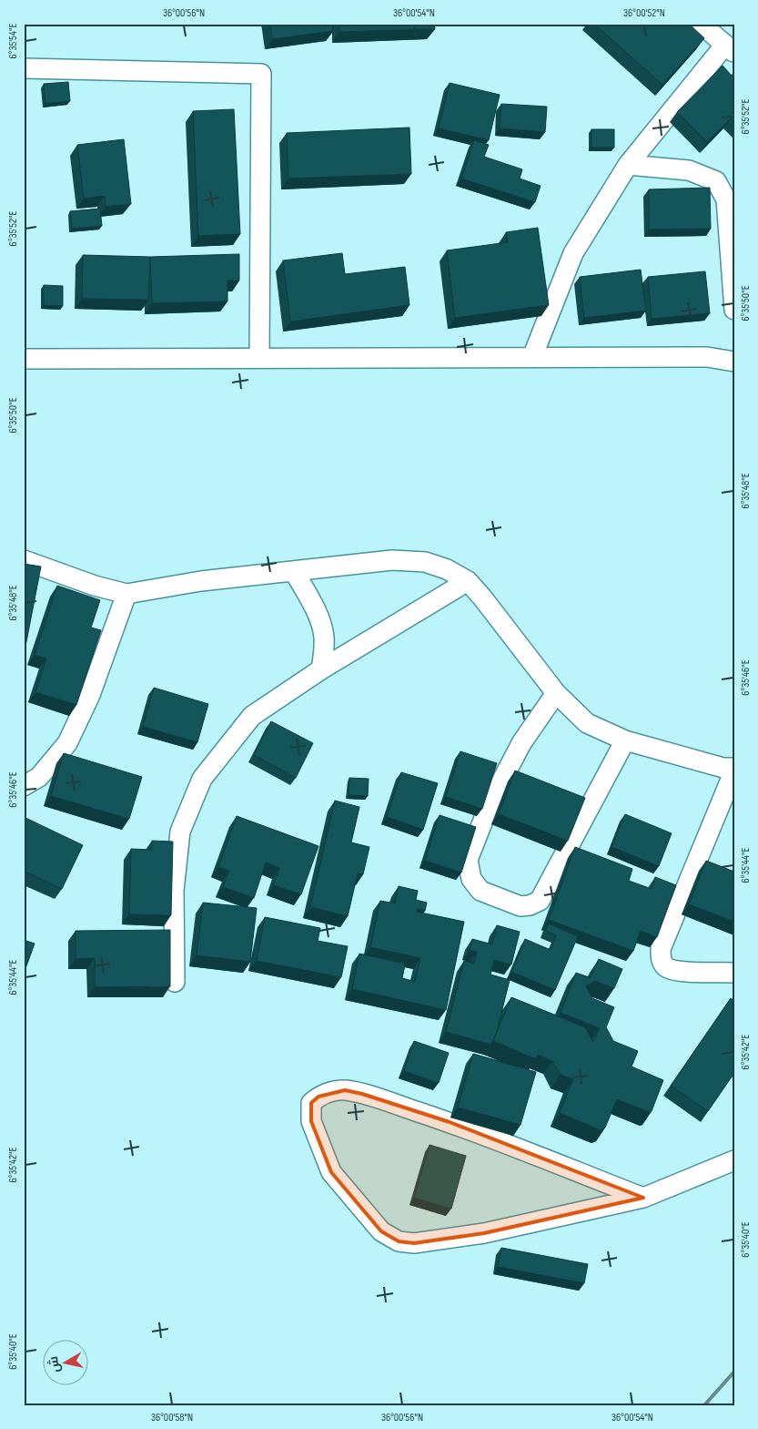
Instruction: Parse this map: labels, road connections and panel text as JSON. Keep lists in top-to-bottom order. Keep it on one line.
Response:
{"north":"left","coordinates":["36°00'56\"N","36°00'54\"N","36°00'52\"N","6°35'54\"E","6°35'52\"E","6°35'50\"E","6°35'48\"E","6°35'46\"E","6°35'44\"E","6°35'42\"E","6°35'40\"E","36°00'58\"N"]}
